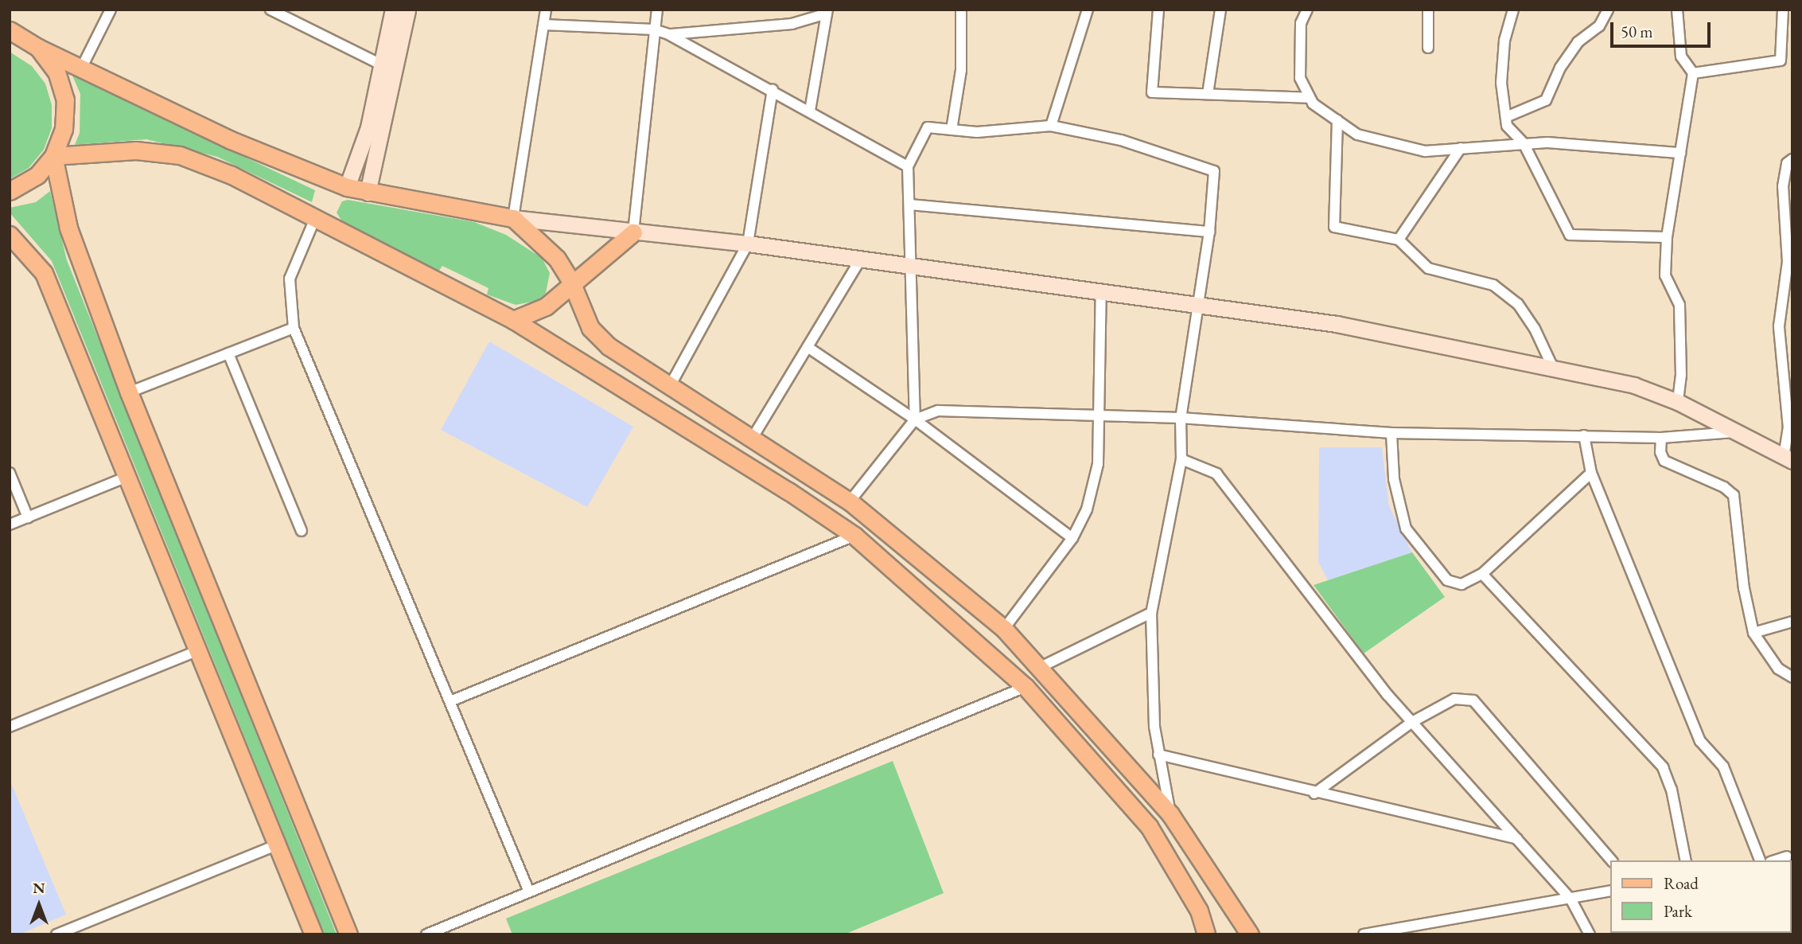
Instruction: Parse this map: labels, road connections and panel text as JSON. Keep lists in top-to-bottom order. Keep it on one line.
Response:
{"legend":["Road","Park"],"scale_bar":"50 m","north":"top"}
